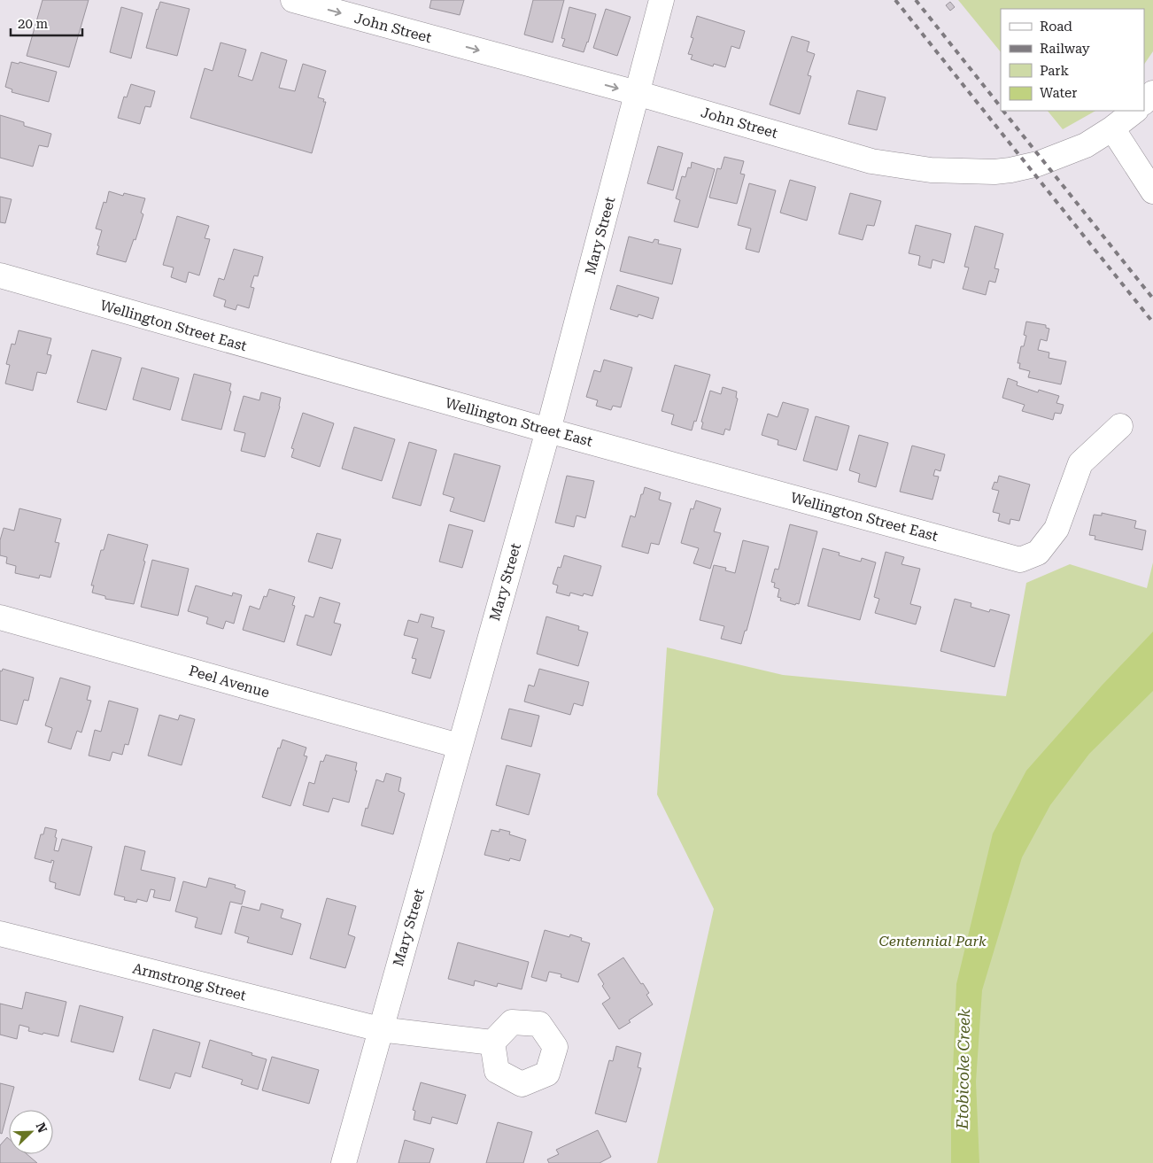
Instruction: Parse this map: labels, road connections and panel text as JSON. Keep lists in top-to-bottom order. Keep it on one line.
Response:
{"streets":{"street":["John Street","Mary Street","Wellington Street East","Peel Avenue","Armstrong Street"]},"crossings":[["John Street","Mary Street"],["Mary Street","Wellington Street East"],["Mary Street","Peel Avenue"],["Mary Street","Armstrong Street"]],"one_way":["John Street"],"water":["Etobicoke Creek"],"parks":["Centennial Park"],"legend":["Road","Railway","Park","Water"],"scale_bar":"20 m","north":"top right"}
